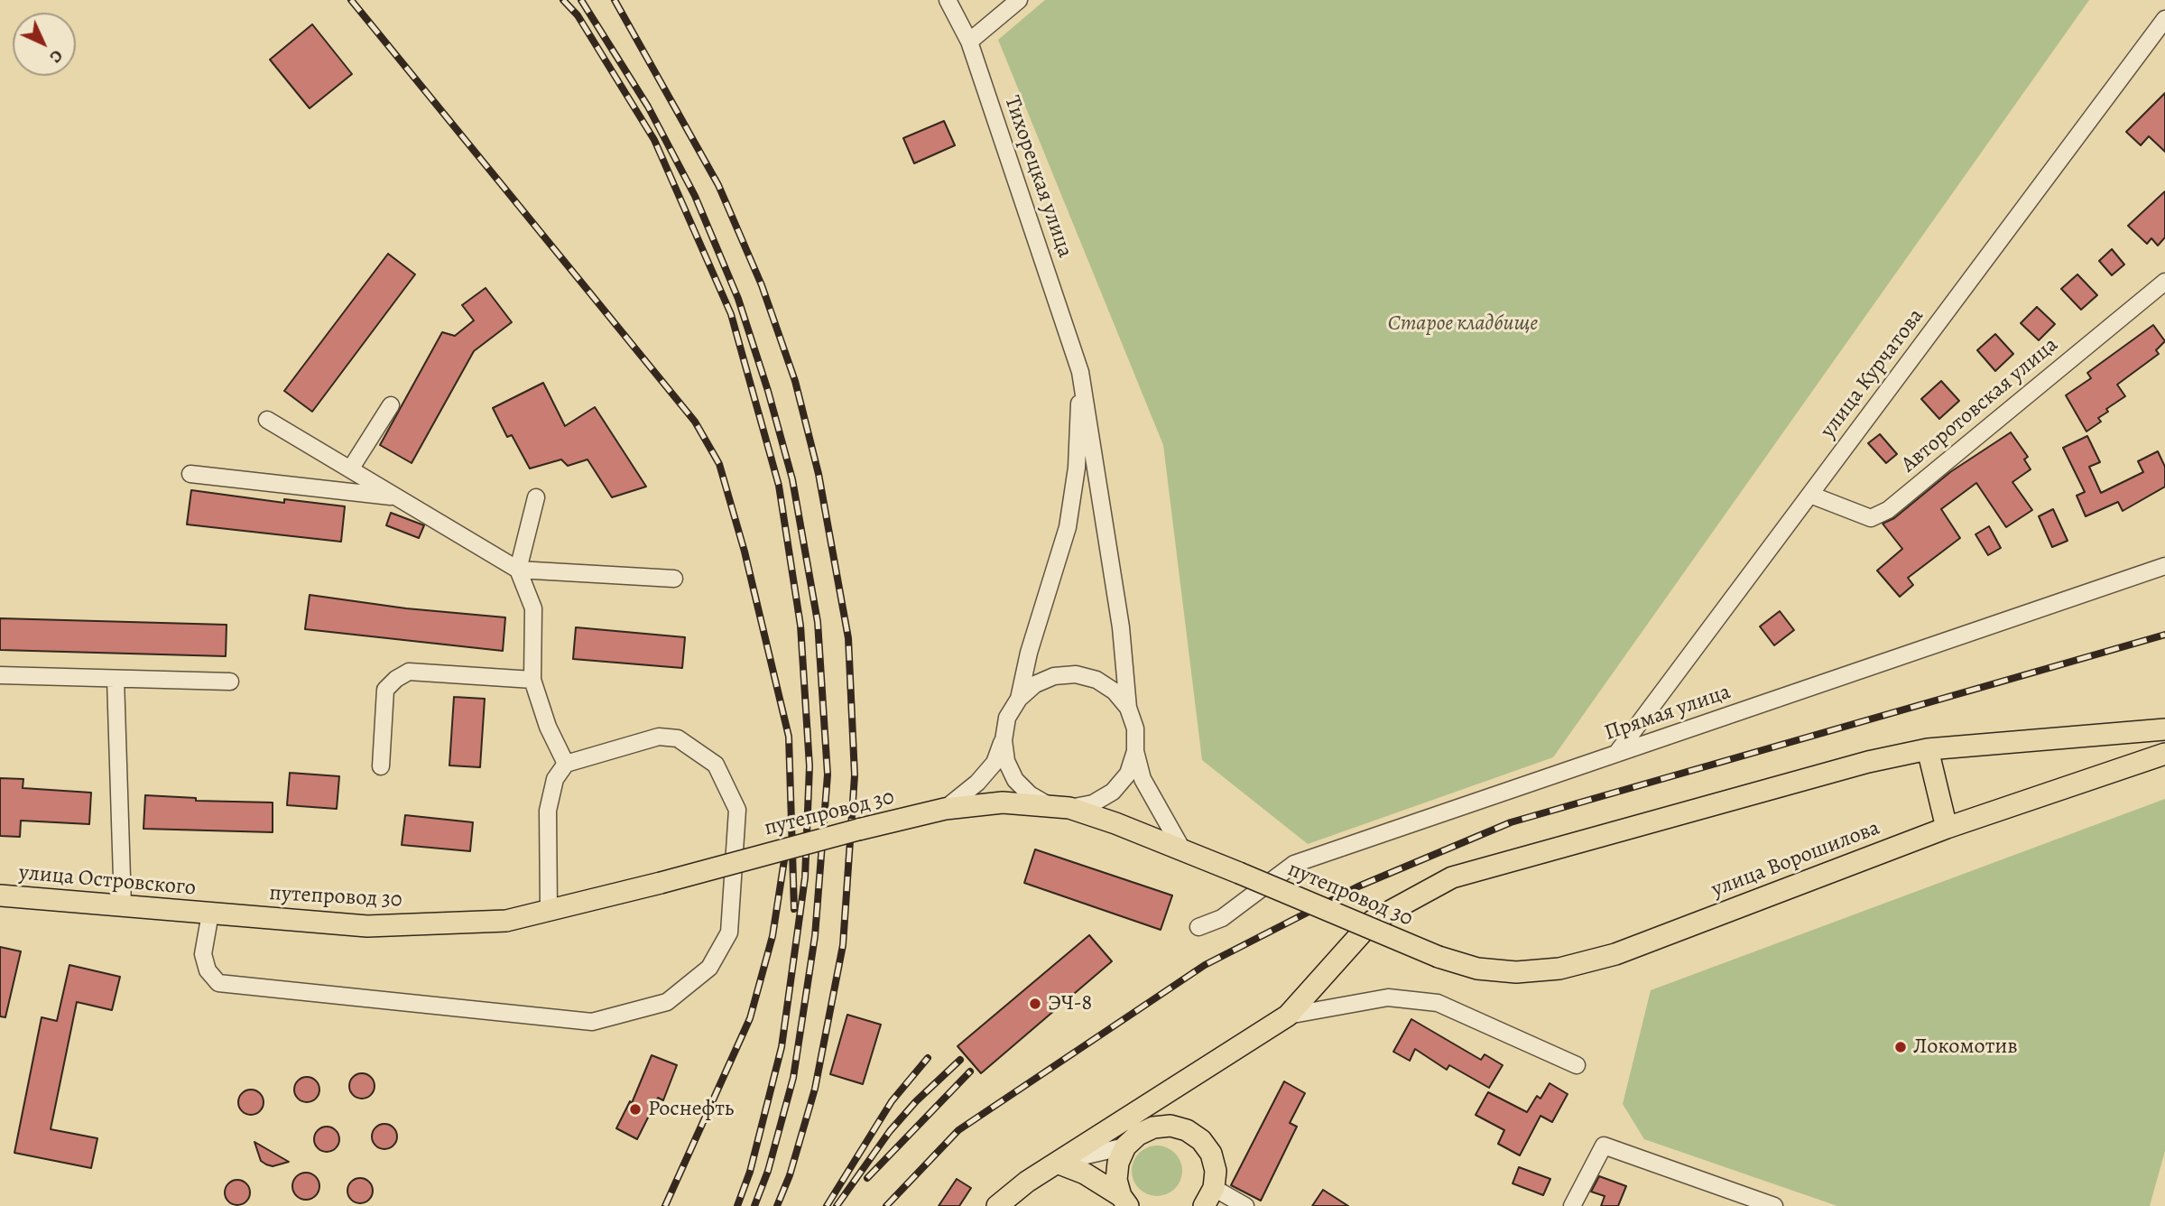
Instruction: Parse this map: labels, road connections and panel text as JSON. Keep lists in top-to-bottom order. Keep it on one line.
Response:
{"streets":{"main road":["путепровод 30","улица Ворошилова","улица Островского"],"street":["Тихорецкая улица","улица Курчатова","Авторотовская улица","Прямая улица"]},"crossings":[["улица Курчатова","Авторотовская улица"],["улица Курчатова","Прямая улица"],["путепровод 30","улица Ворошилова"],["путепровод 30","улица Островского"]],"parks":["Старое кладбище"],"places":["ЭЧ-8","Локомотив","Роснефть"],"north":"bottom right"}
